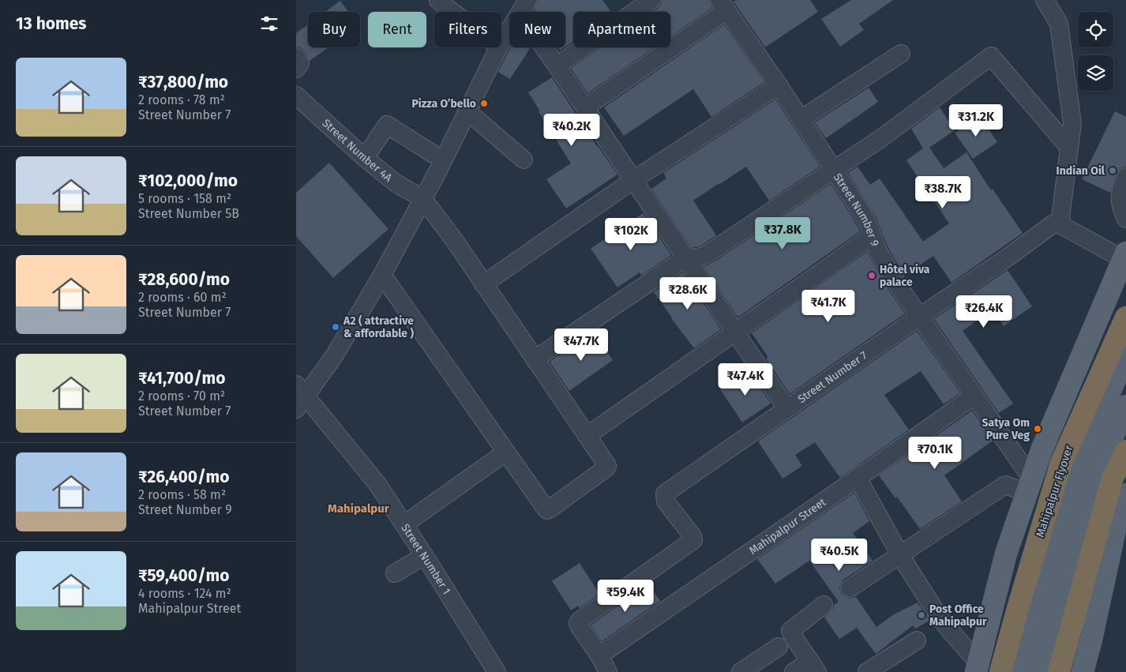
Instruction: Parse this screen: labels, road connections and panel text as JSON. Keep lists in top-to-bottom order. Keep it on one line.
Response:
{"streets":{"highway":["Mahipalpur Flyover"],"street":["Street Number 4A","Street Number 9","Street Number 7","Mahipalpur Street","Street Number 1"]},"crossings":[["Street Number 9","Street Number 7"],["Street Number 9","Mahipalpur Street"]],"districts":["Mahipalpur"],"places":["Pizza O’bello","Indian Oil","Hôtel viva palace","A2 ( attractive & affordable )","Satya Om Pure Veg","Post Office Mahipalpur"],"page":{"heading":"13 homes","chip":["Buy","Rent","Filters","New","Apartment"],"list":[{"name":"₹37,800/mo","note":"2 rooms · 78 m² · Street Number 7"},{"name":"₹102,000/mo","note":"5 rooms · 158 m² · Street Number 5B"},{"name":"₹28,600/mo","note":"2 rooms · 60 m² · Street Number 7"},{"name":"₹41,700/mo","note":"2 rooms · 70 m² · Street Number 7"},{"name":"₹26,400/mo","note":"2 rooms · 58 m² · Street Number 9"},{"name":"₹59,400/mo","note":"4 rooms · 124 m² · Mahipalpur Street"}],"price":["₹31.2K","₹40.2K","₹38.7K","₹37.8K","₹102K","₹28.6K","₹41.7K","₹26.4K","₹47.7K","₹47.4K","₹70.1K","₹40.5K","₹59.4K"]}}
